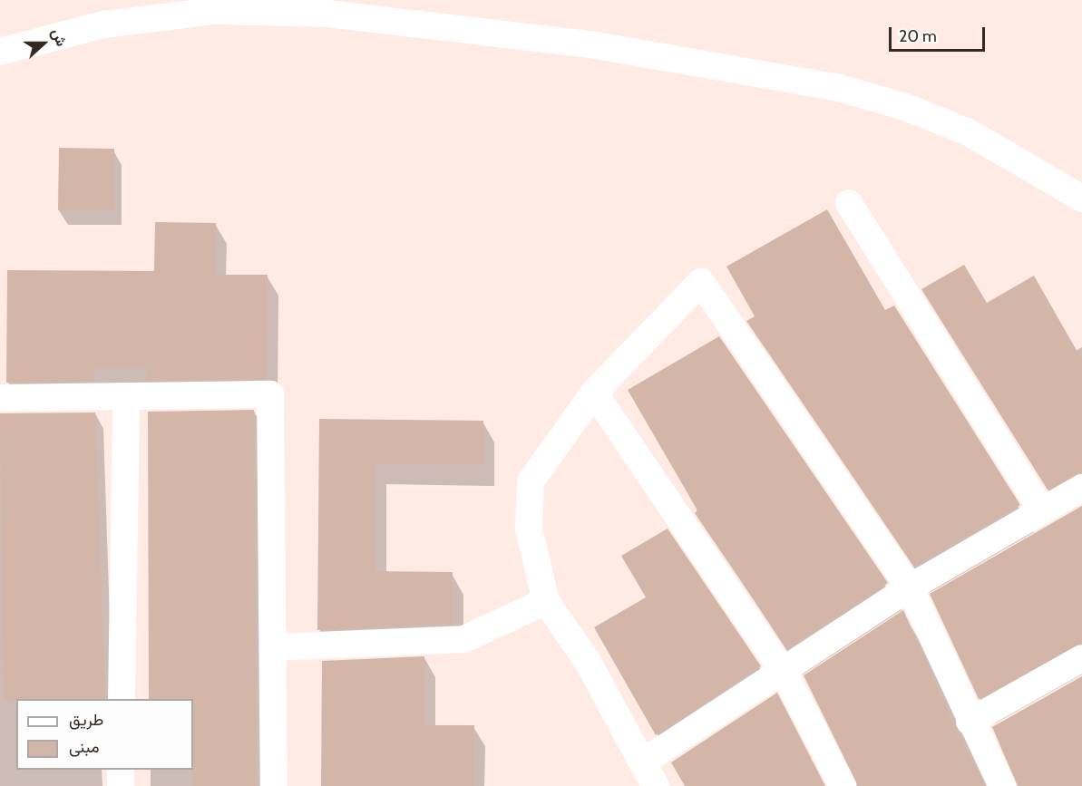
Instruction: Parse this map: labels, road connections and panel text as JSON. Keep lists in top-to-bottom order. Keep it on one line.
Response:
{"legend":["طريق","مبنى"],"scale_bar":"20 m","north":"right"}
